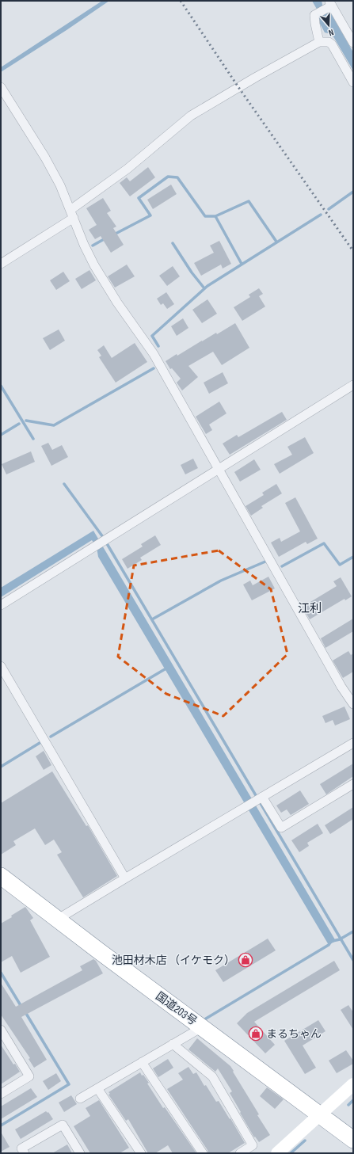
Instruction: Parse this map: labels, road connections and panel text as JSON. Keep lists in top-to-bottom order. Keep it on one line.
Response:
{"streets":{"highway":["国道203号"]},"districts":["江利"],"places":{"shop":["池田材木店 （イケモク）","まるちゃん"]},"north":"bottom"}
